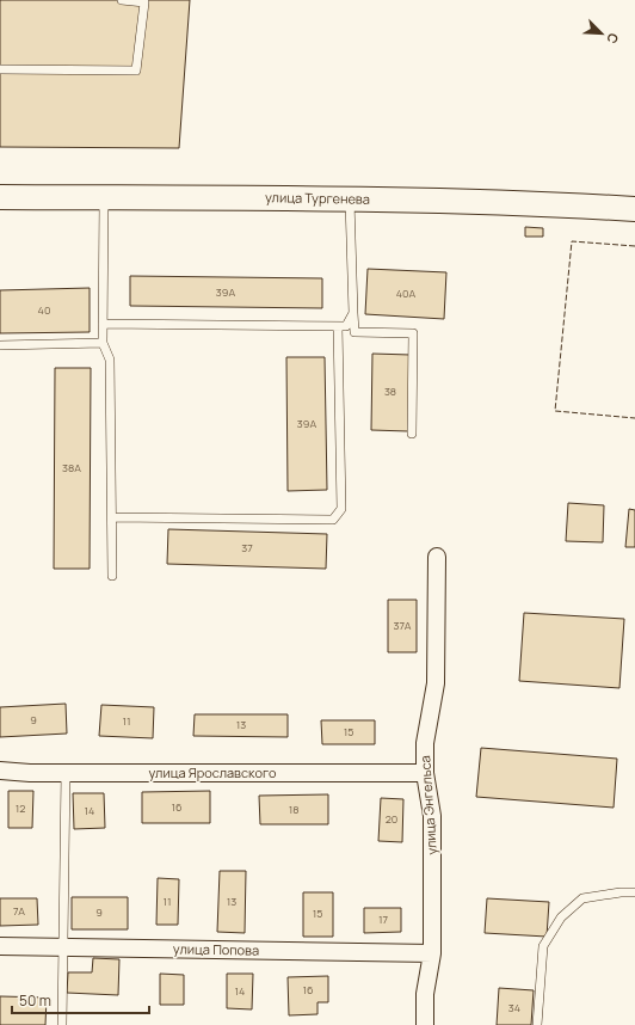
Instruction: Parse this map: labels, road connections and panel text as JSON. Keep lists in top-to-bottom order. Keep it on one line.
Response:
{"streets":{"street":["улица Тургенева","улица Ярославского","улица Энгельса","улица Попова"]},"crossings":[["улица Ярославского","улица Энгельса"],["улица Энгельса","улица Попова"]],"house_numbers":["39А","40А","40","38","39А","38А","37","37А","9","11","13","15","16","12","18","14","20","11","13","7А","9","15","17","16","14","34"],"scale_bar":"50 m","north":"bottom right"}
